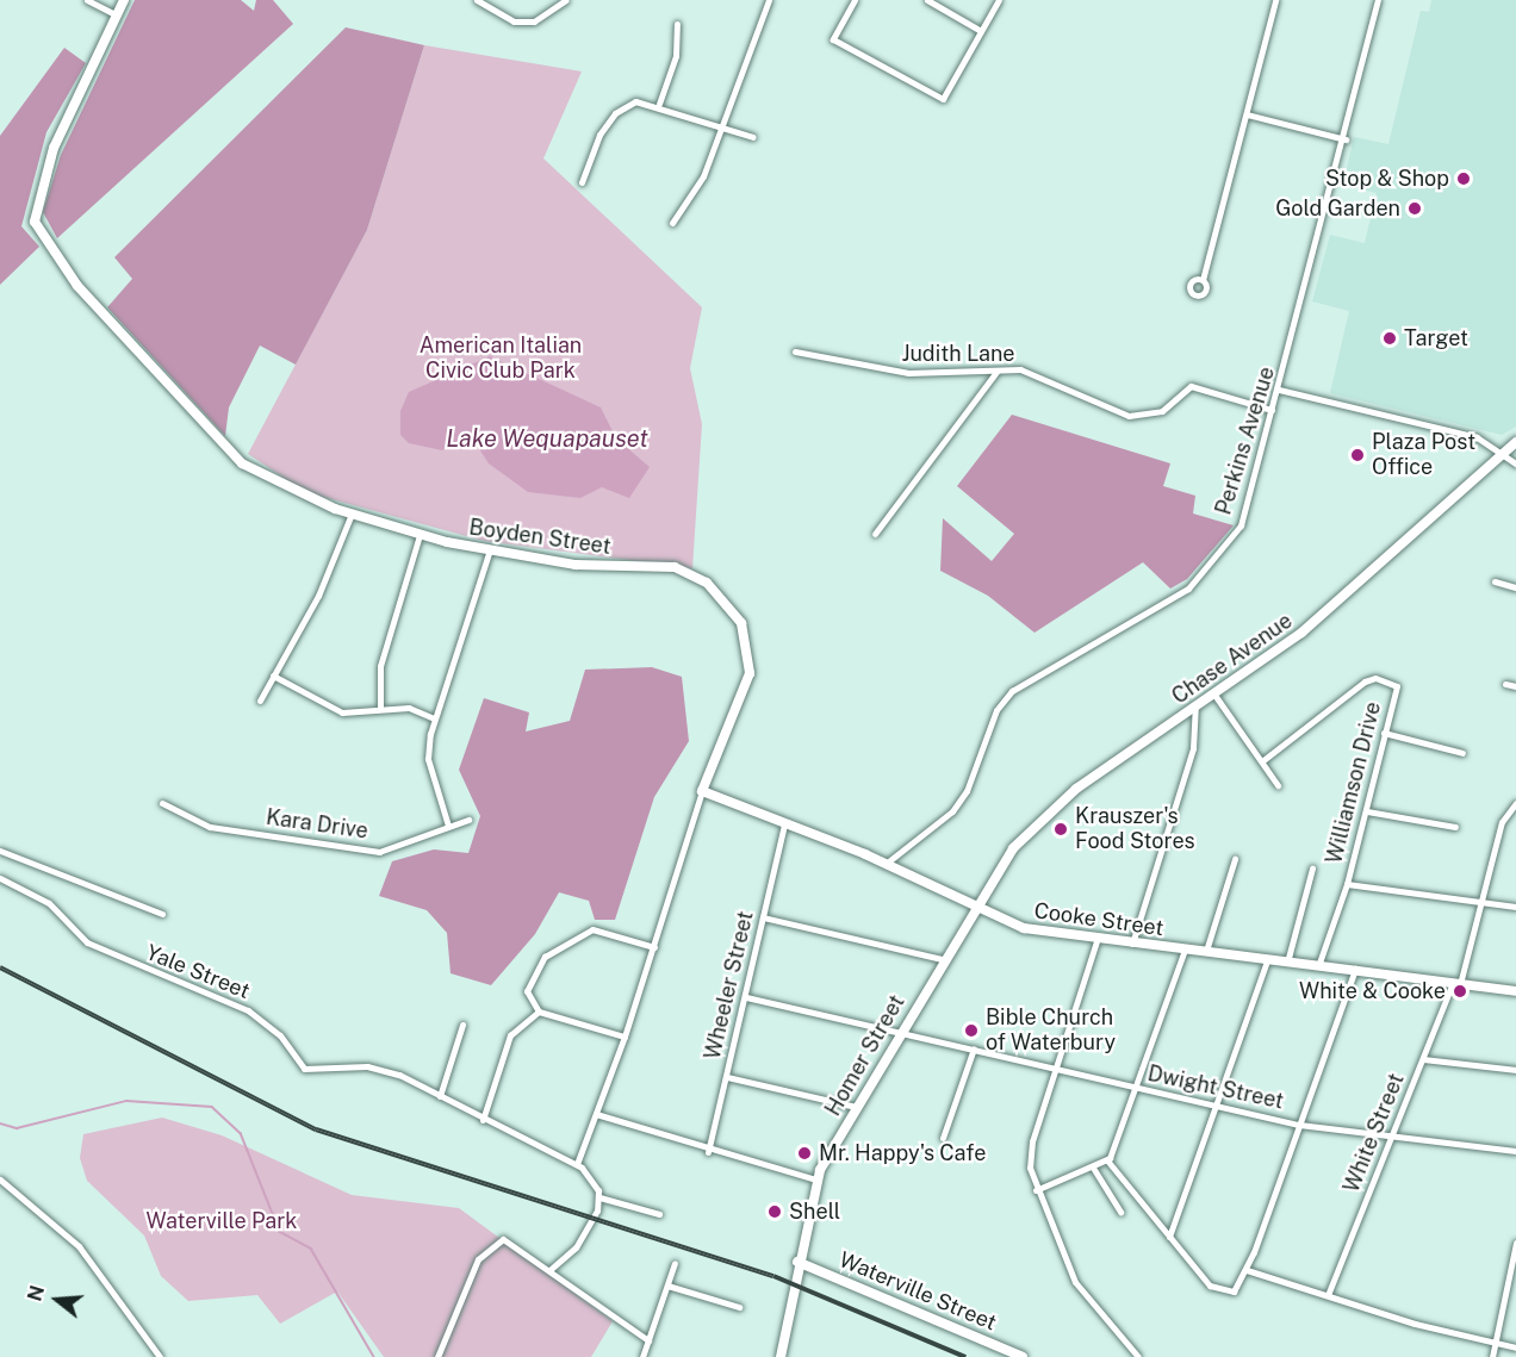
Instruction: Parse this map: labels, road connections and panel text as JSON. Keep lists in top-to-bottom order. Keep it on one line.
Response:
{"streets":{"street":["Judith Lane","Perkins Avenue","Boyden Street","Chase Avenue","Williamson Drive","Kara Drive","Cooke Street","Yale Street","Wheeler Street","Homer Street","Dwight Street","White Street","Waterville Street"]},"crossings":[["Judith Lane","Perkins Avenue"],["Perkins Avenue","Cooke Street"],["Boyden Street","Cooke Street"],["Boyden Street","Yale Street"],["Chase Avenue","Cooke Street"],["Chase Avenue","Homer Street"],["Williamson Drive","Cooke Street"],["Cooke Street","Wheeler Street"],["Cooke Street","Homer Street"],["Cooke Street","White Street"],["Wheeler Street","Dwight Street"],["Homer Street","Dwight Street"],["Homer Street","Waterville Street"],["Dwight Street","White Street"]],"water":["Lake Wequapauset"],"parks":["American Italian Civic Club Park","Waterville Park"],"places":["Stop & Shop","Gold Garden","Target","Plaza Post Office","Krauszer's Food Stores","White & Cooke","Bible Church of Waterbury","Mr. Happy's Cafe","Shell"],"north":"left"}
